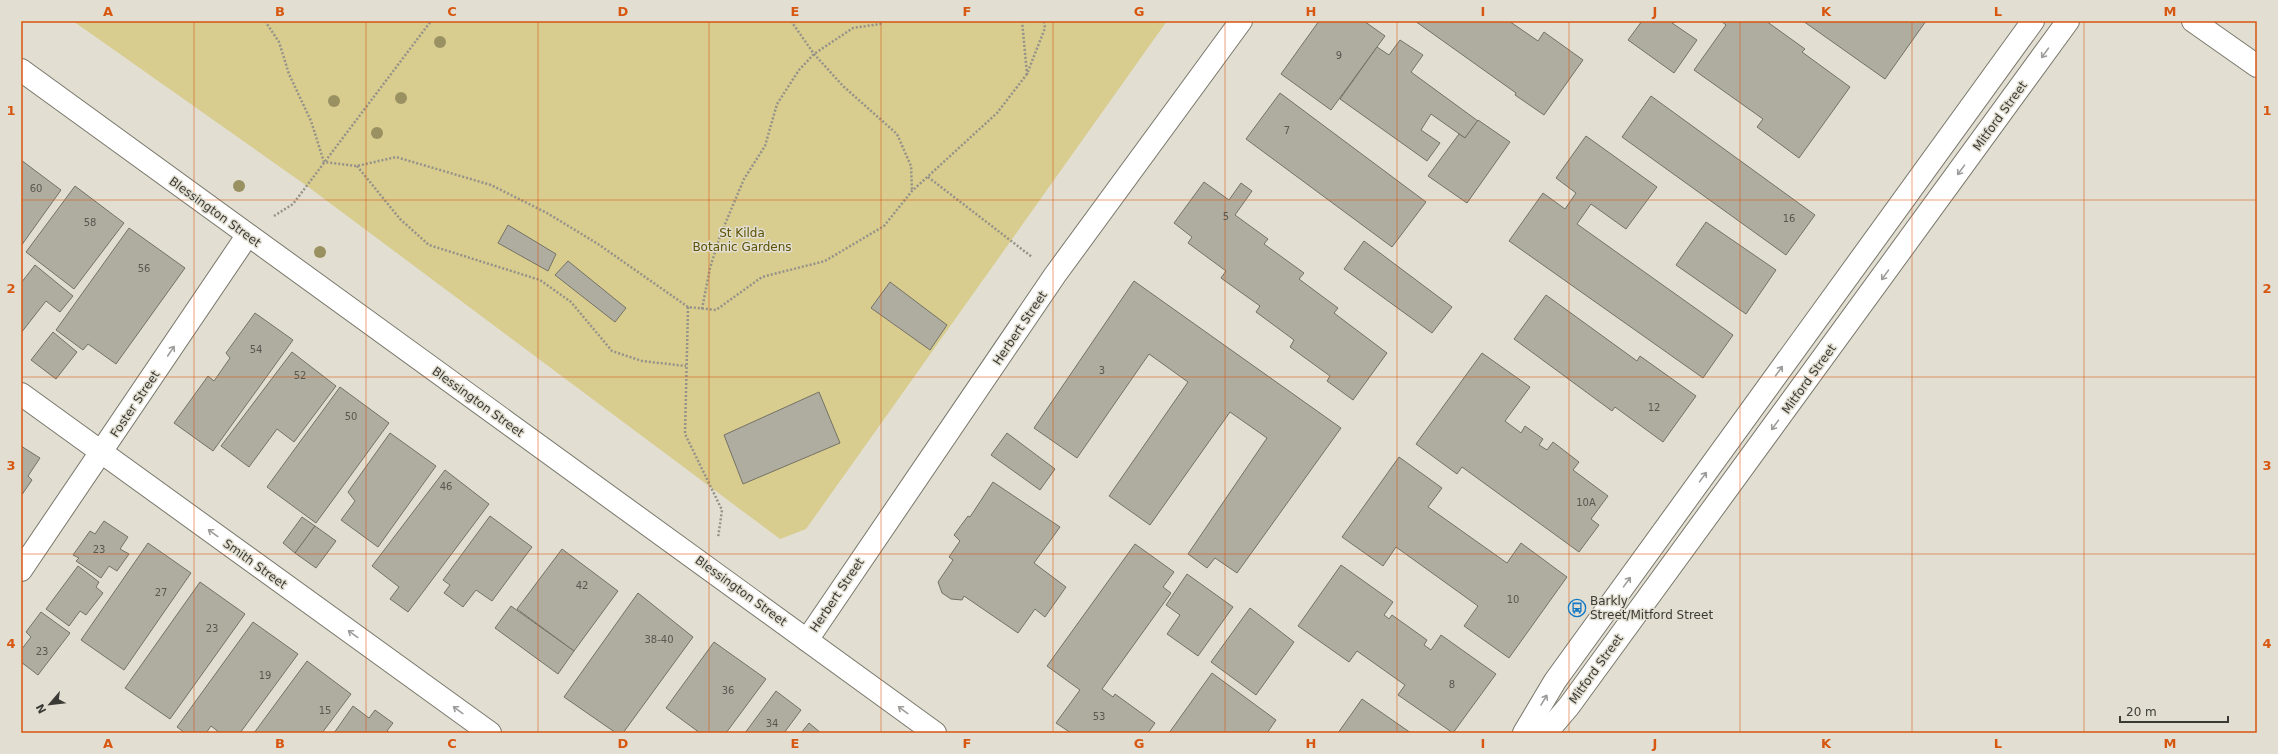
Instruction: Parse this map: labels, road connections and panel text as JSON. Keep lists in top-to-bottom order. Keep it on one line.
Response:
{"streets":{"street":["Mitford Street","Blessington Street","Herbert Street","Foster Street","Smith Street"]},"crossings":[["Blessington Street","Herbert Street"],["Blessington Street","Foster Street"],["Foster Street","Smith Street"]],"one_way":["Foster Street","Smith Street"],"parks":["St Kilda Botanic Gardens"],"places":{"bus stop":["Barkly Street/Mitford Street"]},"house_numbers":["9","7","60","5","16","58","56","54","3","52","12","50","46","10A","23","42","27","10","23","38-40","23","19","8","36","15","53","34"],"scale_bar":"20 m","north":"bottom left","grid":{"columns":["A","B","C","D","E","F","G","H","I","J","K","L","M"],"rows":["1","2","3","4"]}}
